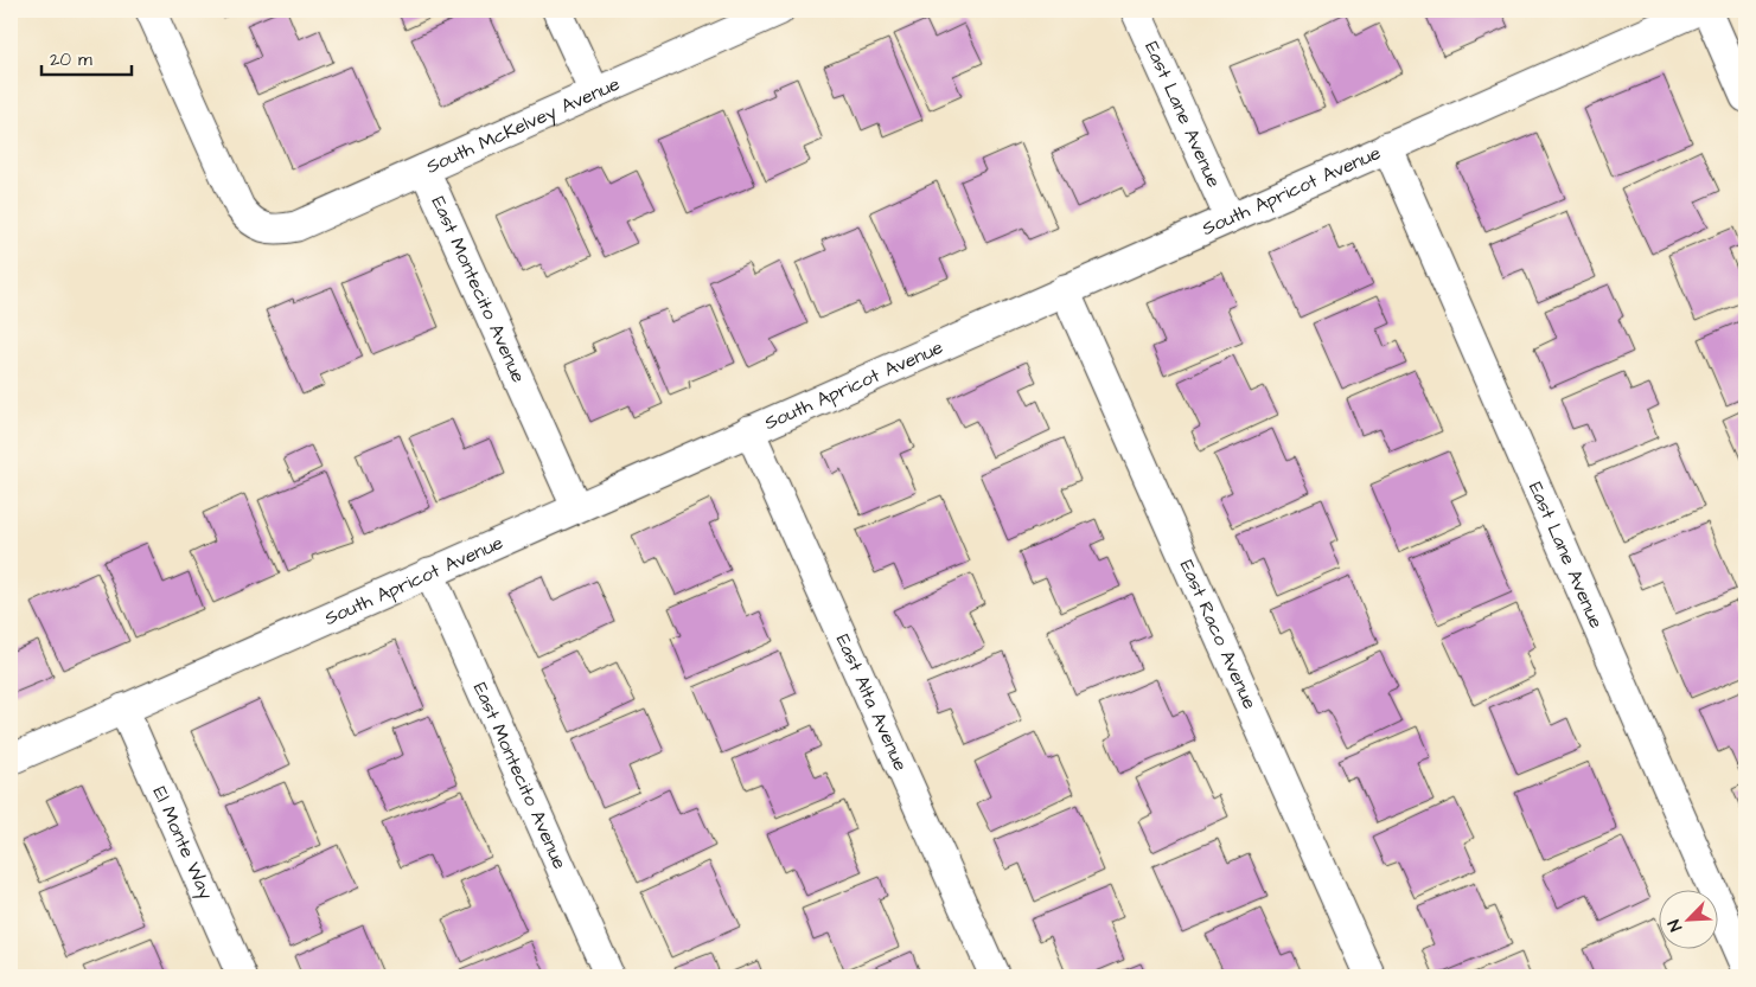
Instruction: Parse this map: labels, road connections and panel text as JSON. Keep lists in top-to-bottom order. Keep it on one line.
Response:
{"streets":{"street":["East Lane Avenue","South McKelvey Avenue","South Apricot Avenue","East Montecito Avenue","East Raco Avenue","East Alta Avenue","El Monte Way"]},"crossings":[["East Lane Avenue","South Apricot Avenue"],["South McKelvey Avenue","East Montecito Avenue"],["South Apricot Avenue","East Montecito Avenue"],["South Apricot Avenue","East Raco Avenue"],["South Apricot Avenue","East Alta Avenue"],["South Apricot Avenue","El Monte Way"]],"scale_bar":"20 m","north":"bottom left"}
